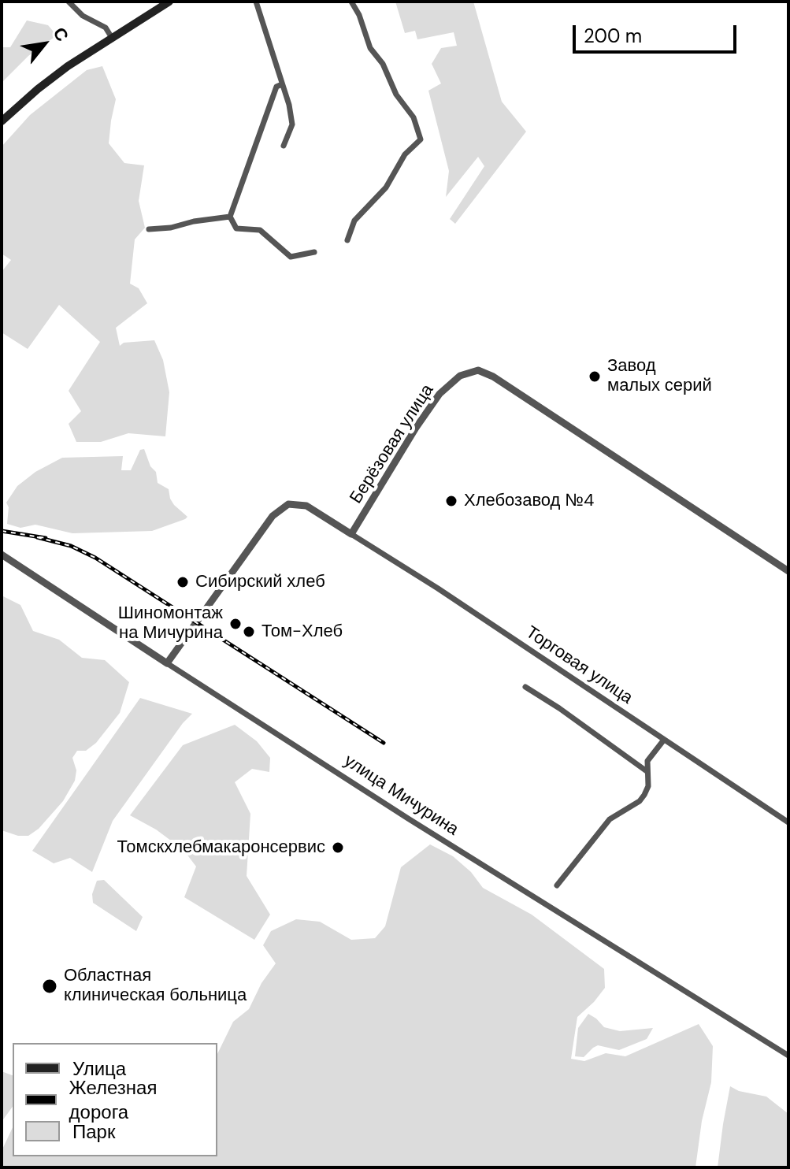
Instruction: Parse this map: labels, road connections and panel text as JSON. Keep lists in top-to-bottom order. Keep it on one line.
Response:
{"streets":{"street":["Берёзовая улица","Торговая улица","улица Мичурина"]},"crossings":[["Берёзовая улица","Торговая улица"]],"places":["Завод малых серий","Хлебозавод №4","Сибирский хлеб","Шиномонтаж на Мичурина","Том-Хлеб","Томскхлебмакаронсервис","Областная клиническая больница"],"legend":["Улица","Железная дорога","Парк"],"scale_bar":"200 m","north":"top right"}
